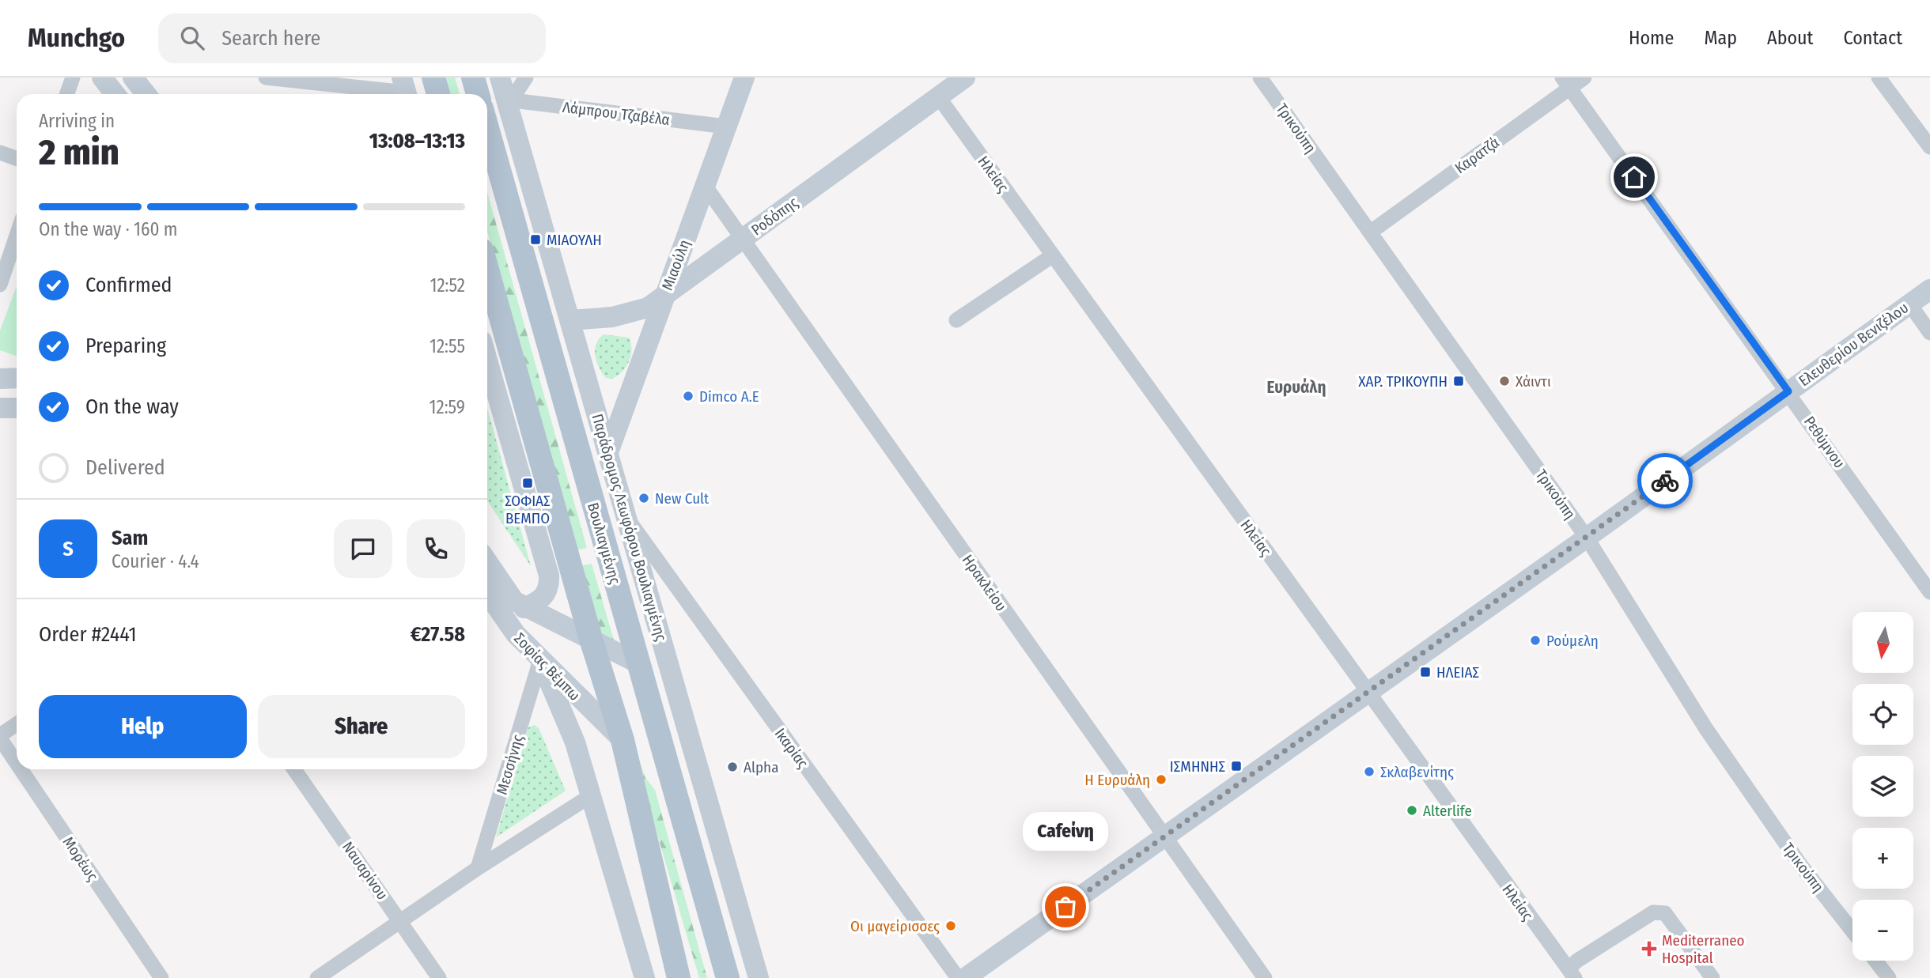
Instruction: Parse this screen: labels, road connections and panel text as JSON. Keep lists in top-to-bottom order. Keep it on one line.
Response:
{"streets":{"main road":["Βουλιαγμένης"],"street":["Λάμπρου Τζαβέλα","Τρικούπη","Καρατζά","Ηλείας","Ροδόπης","Μιαούλη","Ελευθερίου Βενιζέλου","Ρεθύμνου","Παράδρομος Λεωφόρου Βουλιαγμένης","Ηρακλείου","Σοφίας Βέμπω","Ικαρίας","Μεσσήνης","Μορέως","Ναυαρίνου"]},"crossings":[["Λάμπρου Τζαβέλα","Μιαούλη"],["Λάμπρου Τζαβέλα","Παράδρομος Λεωφόρου Βουλιαγμένης"],["Τρικούπη","Καρατζά"],["Τρικούπη","Ελευθερίου Βενιζέλου"],["Καρατζά","Ρεθύμνου"],["Ηλείας","Ροδόπης"],["Ηλείας","Ελευθερίου Βενιζέλου"],["Ροδόπης","Μιαούλη"],["Ροδόπης","Παράδρομος Λεωφόρου Βουλιαγμένης"],["Ροδόπης","Ηρακλείου"],["Μιαούλη","Παράδρομος Λεωφόρου Βουλιαγμένης"],["Μιαούλη","Ηρακλείου"],["Ελευθερίου Βενιζέλου","Ρεθύμνου"],["Ελευθερίου Βενιζέλου","Ηρακλείου"],["Παράδρομος Λεωφόρου Βουλιαγμένης","Ικαρίας"],["Βουλιαγμένης","Σοφίας Βέμπω"],["Σοφίας Βέμπω","Μεσσήνης"]],"districts":["Ευρυάλη"],"places":{"transit":["ΜΙΑΟΥΛΗ","ΧΑΡ. ΤΡΙΚΟΥΠΗ","ΣΟΦΙΑΣ ΒΕΜΠΟ","ΗΛΕΙΑΣ","ΙΣΜΗΝΗΣ"],"other":["Χάιντι","Dimco Α.Ε","New Cult","Ρούμελη","Alpha","Σκλαβενίτης","Η Ευρυάλη","Alterlife","Cafeίνη","Οι μαγείρισσες"],"health":["Mediterraneo Hospital"]},"north":"bottom","page":{"header":"Munchgo","search":"Search here","nav":["Home","Map","About","Contact"],"heading":["2 min","Arriving in","13:08–13:13"],"panel":["Sam","Courier · 4.4","Order #2441","€27.58"],"bar":"On the way · 160 m","list":[["Confirmed","12:52"],["Preparing","12:55"],["On the way","12:59"],"Delivered"],"round":"S","map_buttons":["+","−"],"buttons":["Help","Share"],"bubble":"Cafeίνη"}}
